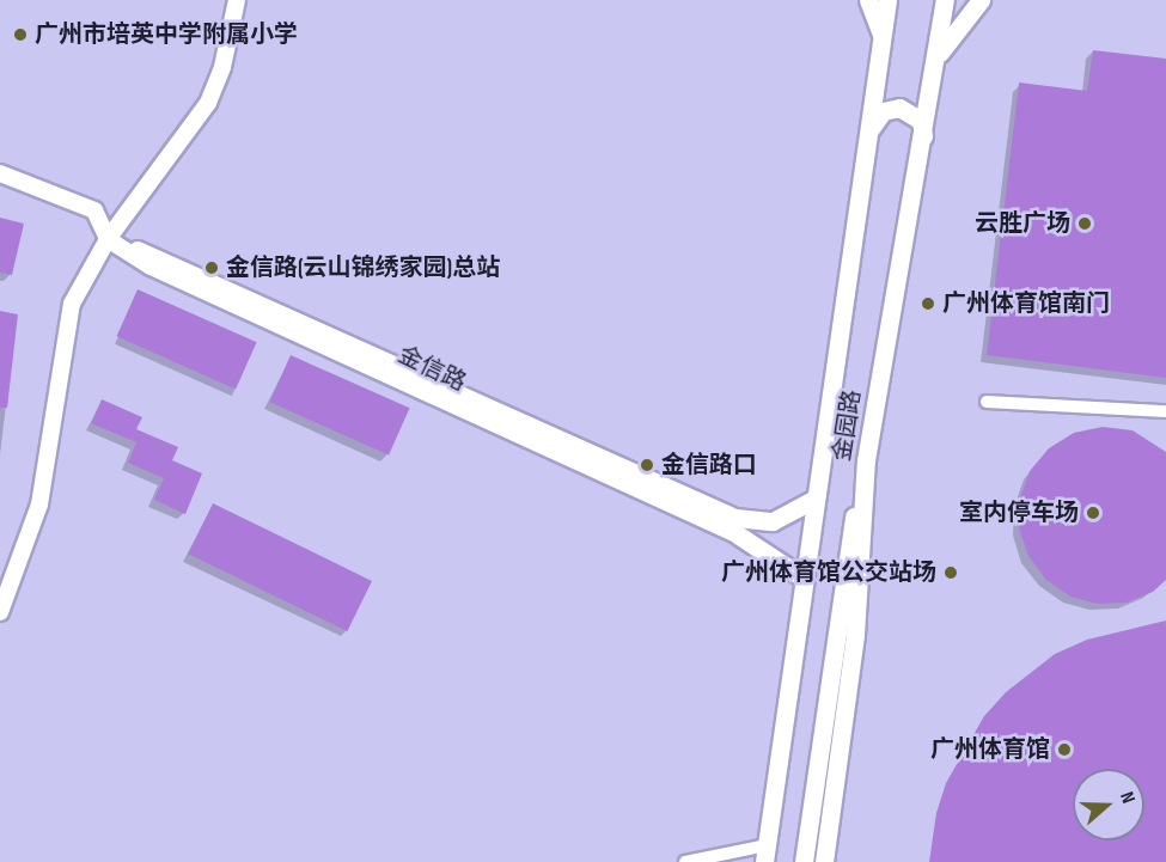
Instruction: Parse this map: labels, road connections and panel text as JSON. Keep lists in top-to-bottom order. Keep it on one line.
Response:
{"streets":{"main road":["金园路"],"street":["金信路"]},"places":["广州市培英中学附属小学","云胜广场","金信路(云山锦绣家园)总站","广州体育馆南门","金信路口","室内停车场","广州体育馆公交站场","广州体育馆"],"north":"right"}
